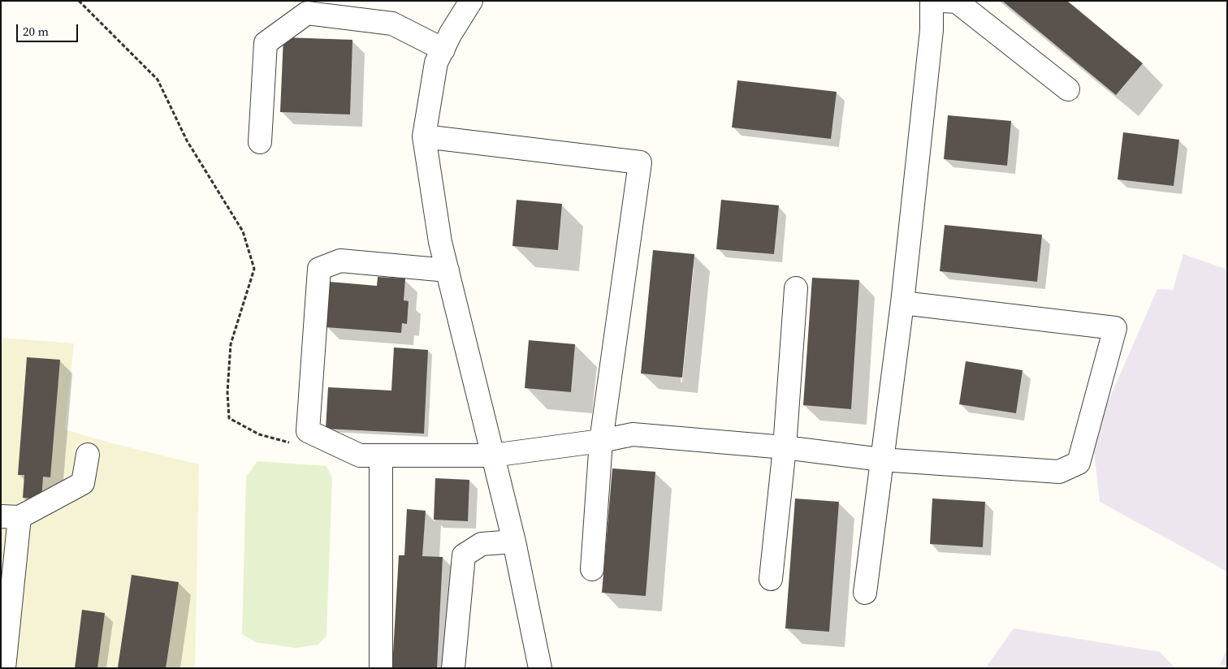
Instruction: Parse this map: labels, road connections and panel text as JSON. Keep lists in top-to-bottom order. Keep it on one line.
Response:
{"scale_bar":"20 m"}
